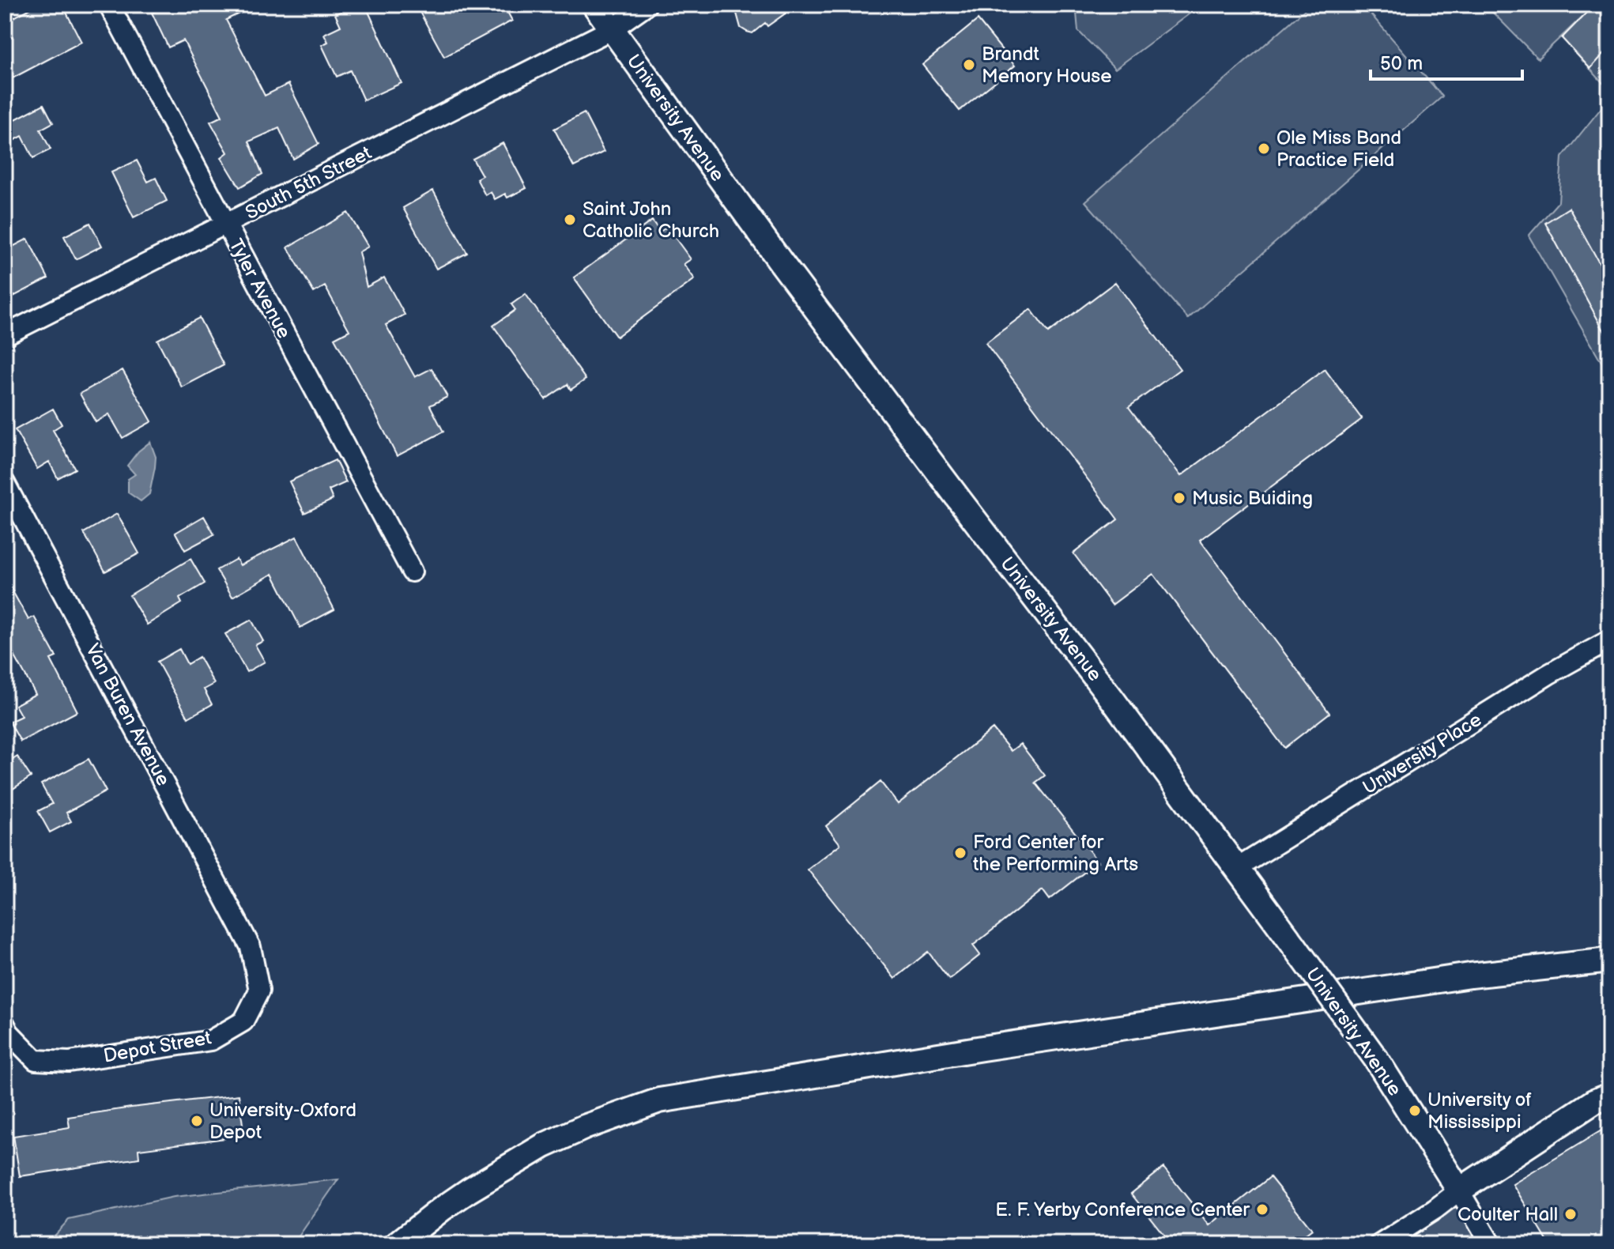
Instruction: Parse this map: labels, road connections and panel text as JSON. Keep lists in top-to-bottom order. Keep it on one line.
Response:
{"streets":{"street":["University Avenue","South 5th Street","Tyler Avenue","Van Buren Avenue","University Place","Depot Street"]},"crossings":[["University Avenue","South 5th Street"],["University Avenue","University Place"],["South 5th Street","Tyler Avenue"],["Van Buren Avenue","Depot Street"]],"places":["Brandt Memory House","Ole Miss Band Practice Field","Saint John Catholic Church","Music Buiding","Ford Center for the Performing Arts","University of Mississippi","University-Oxford Depot","E. F. Yerby Conference Center","Coulter Hall"],"scale_bar":"50 m"}
